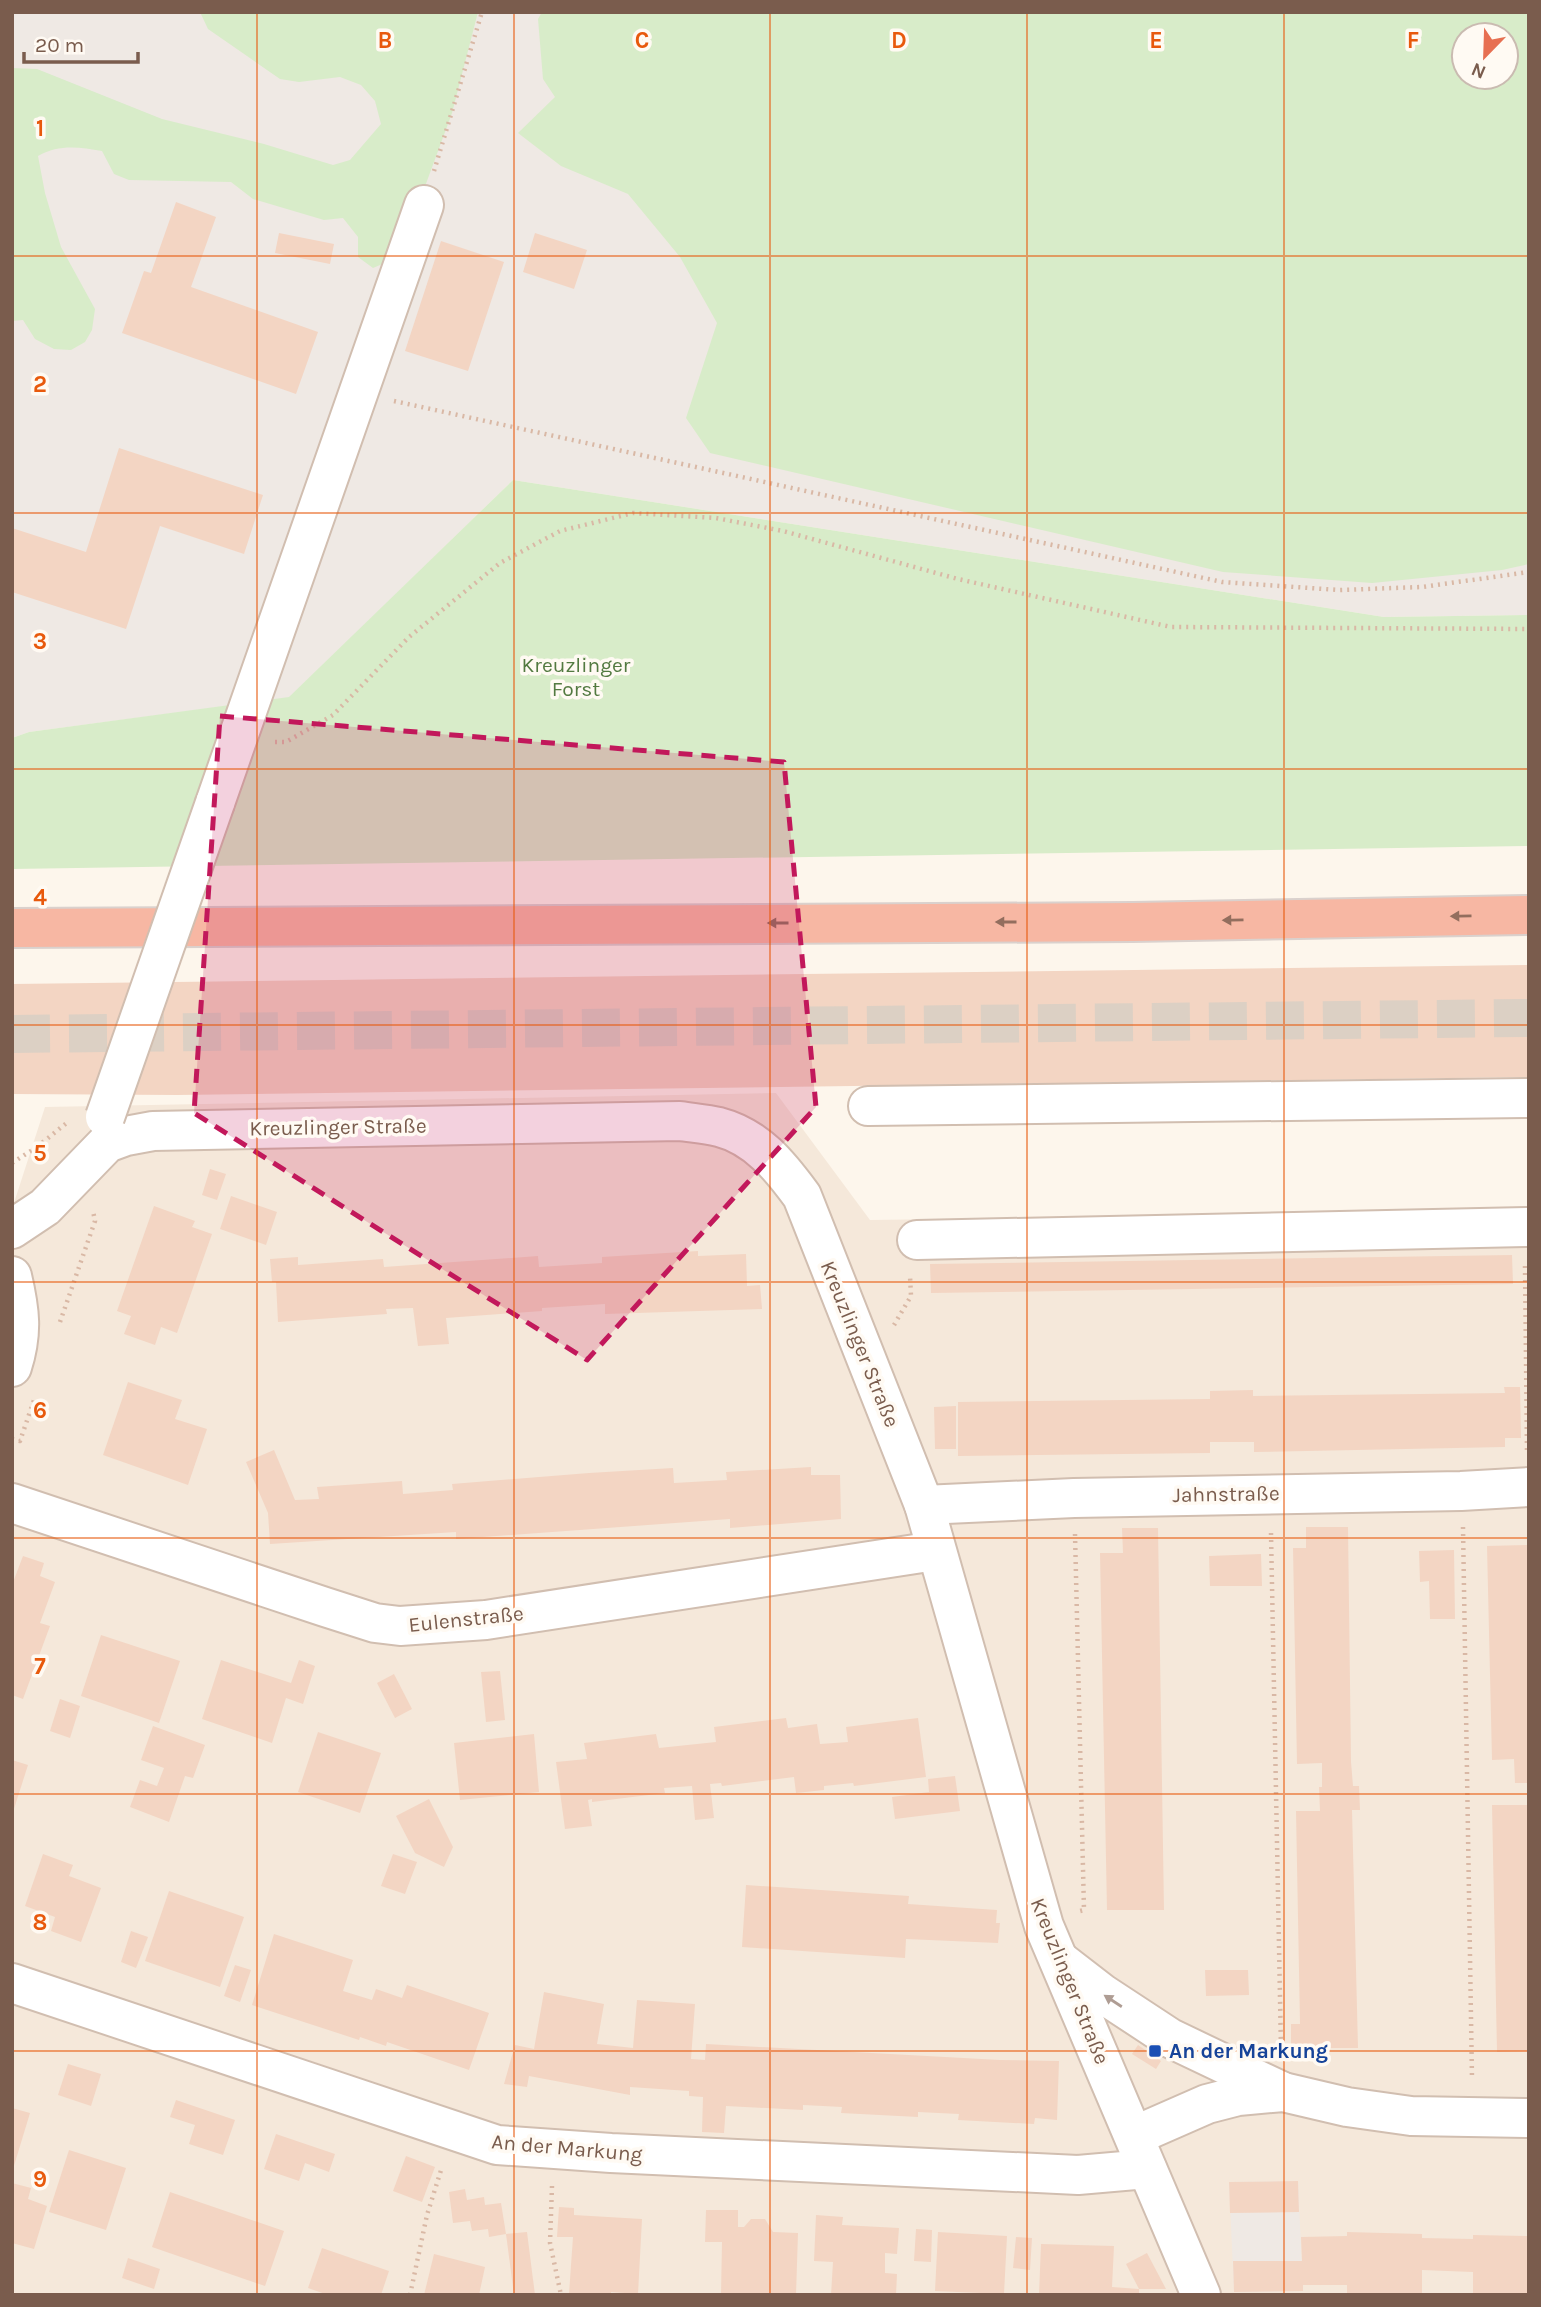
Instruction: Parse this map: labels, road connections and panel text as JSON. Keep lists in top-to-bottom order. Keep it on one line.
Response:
{"streets":{"street":["Kreuzlinger Straße","Jahnstraße","Eulenstraße","An der Markung"]},"crossings":[["Kreuzlinger Straße","Jahnstraße"],["Kreuzlinger Straße","Eulenstraße"],["Kreuzlinger Straße","An der Markung"]],"parks":["Kreuzlinger Forst"],"places":{"transit":["An der Markung"]},"scale_bar":"20 m","north":"bottom left","grid":{"columns":["B","C","D","E","F"],"rows":["1","2","3","4","5","6","7","8","9"]}}
